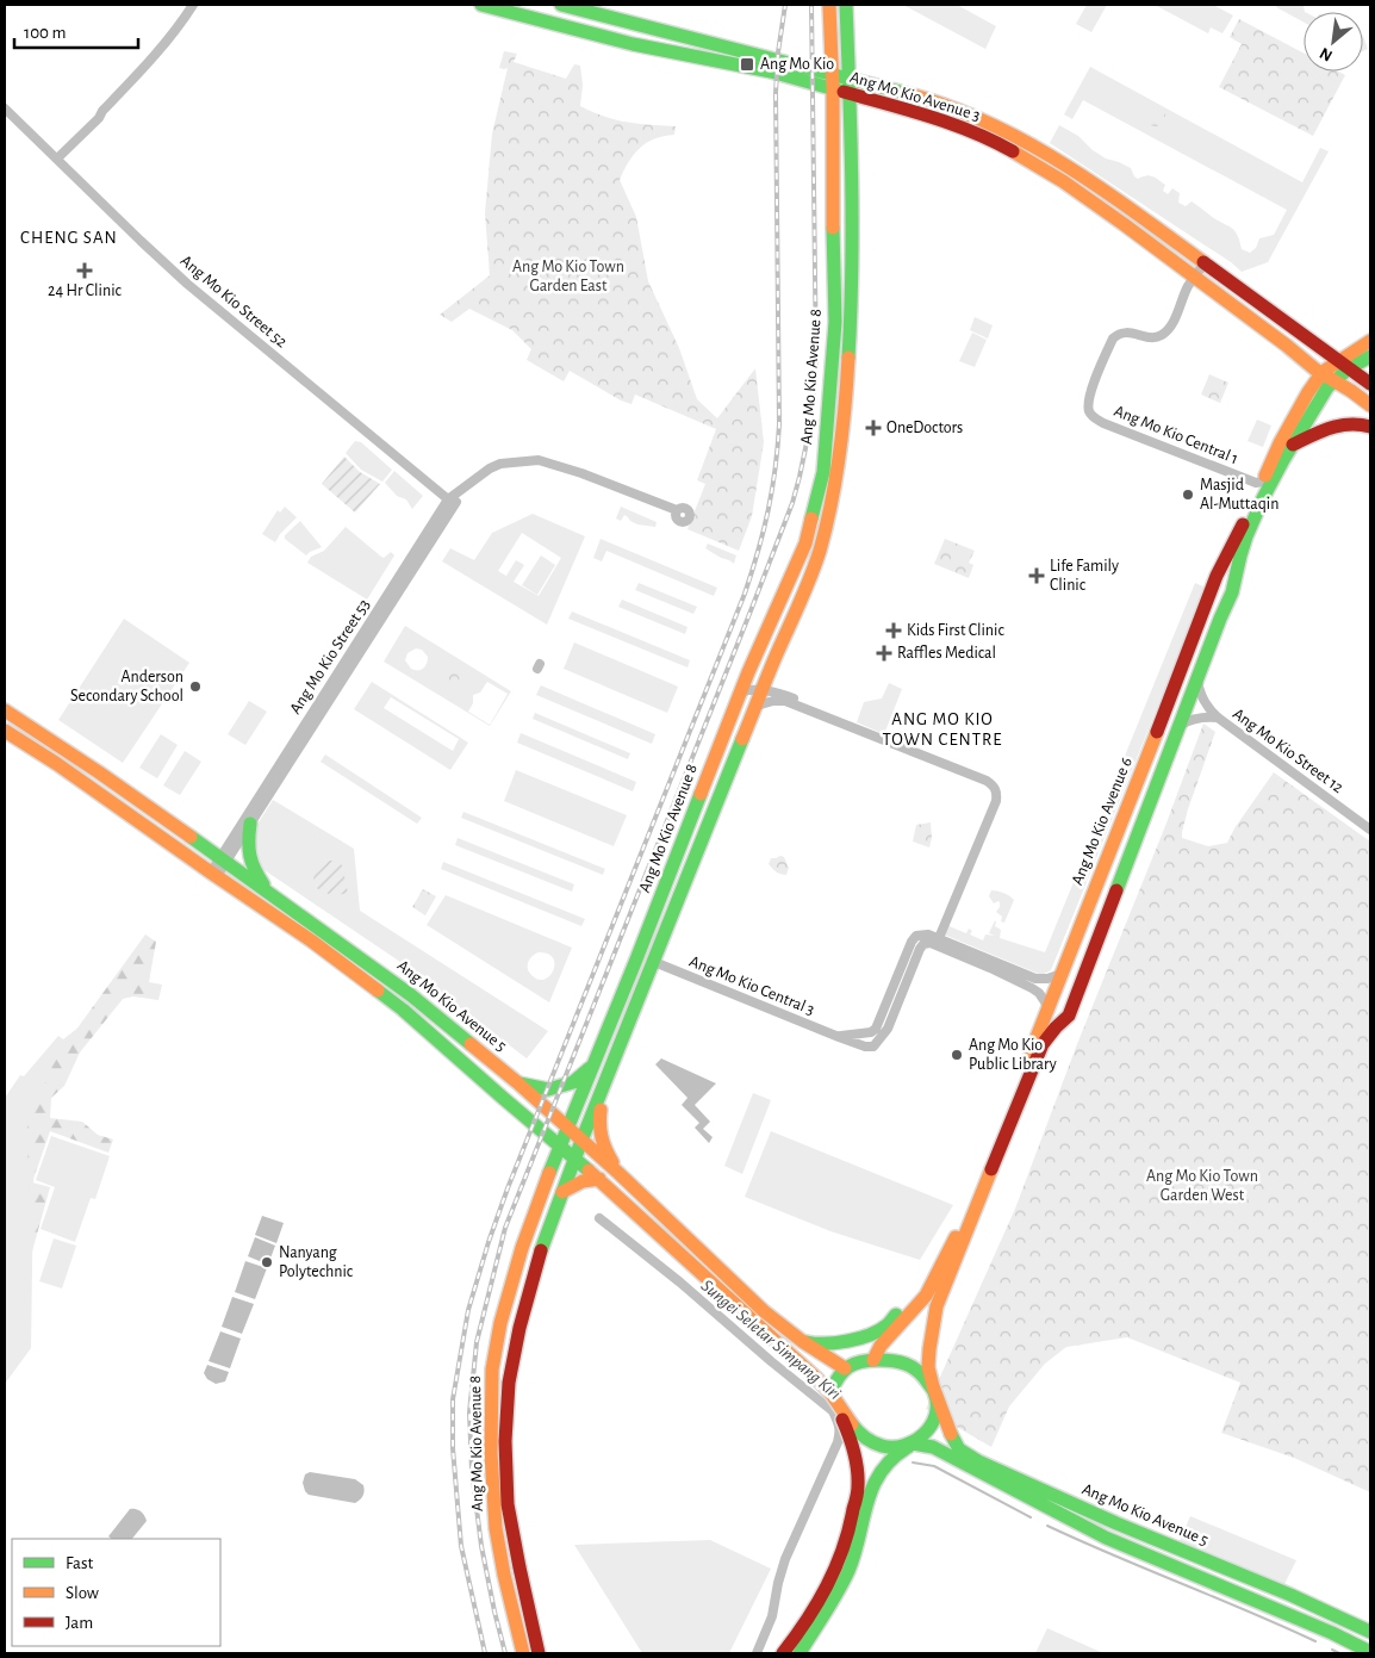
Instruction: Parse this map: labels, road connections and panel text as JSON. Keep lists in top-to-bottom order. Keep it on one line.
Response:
{"streets":{"main road":["Ang Mo Kio Avenue 3","Ang Mo Kio Avenue 8","Ang Mo Kio Avenue 6","Ang Mo Kio Avenue 5"],"street":["Ang Mo Kio Street 52","Ang Mo Kio Central 1","Ang Mo Kio Street 53","Ang Mo Kio Street 12","Ang Mo Kio Central 3"]},"crossings":[["Ang Mo Kio Avenue 3","Ang Mo Kio Avenue 8"],["Ang Mo Kio Avenue 3","Ang Mo Kio Central 1"],["Ang Mo Kio Avenue 3","Ang Mo Kio Avenue 6"],["Ang Mo Kio Street 52","Ang Mo Kio Street 53"],["Ang Mo Kio Avenue 8","Ang Mo Kio Central 3"],["Ang Mo Kio Avenue 8","Ang Mo Kio Avenue 5"],["Ang Mo Kio Central 1","Ang Mo Kio Avenue 6"],["Ang Mo Kio Street 53","Ang Mo Kio Avenue 5"],["Ang Mo Kio Street 12","Ang Mo Kio Avenue 6"],["Ang Mo Kio Avenue 6","Ang Mo Kio Avenue 5"]],"districts":["CHENG SAN","ANG MO KIO TOWN CENTRE"],"water":["Sungei Seletar Simpang Kiri"],"parks":["Ang Mo Kio Town Garden East","Ang Mo Kio Town Garden West"],"places":{"transit":["Ang Mo Kio"],"health":["24 Hr Clinic","OneDoctors","Life Family Clinic","Kids First Clinic","Raffles Medical"],"other":["Masjid Al-Muttaqin","Anderson Secondary School","Ang Mo Kio Public Library","Nanyang Polytechnic"]},"legend":["Fast","Slow","Jam"],"scale_bar":"100 m","north":"bottom left"}
